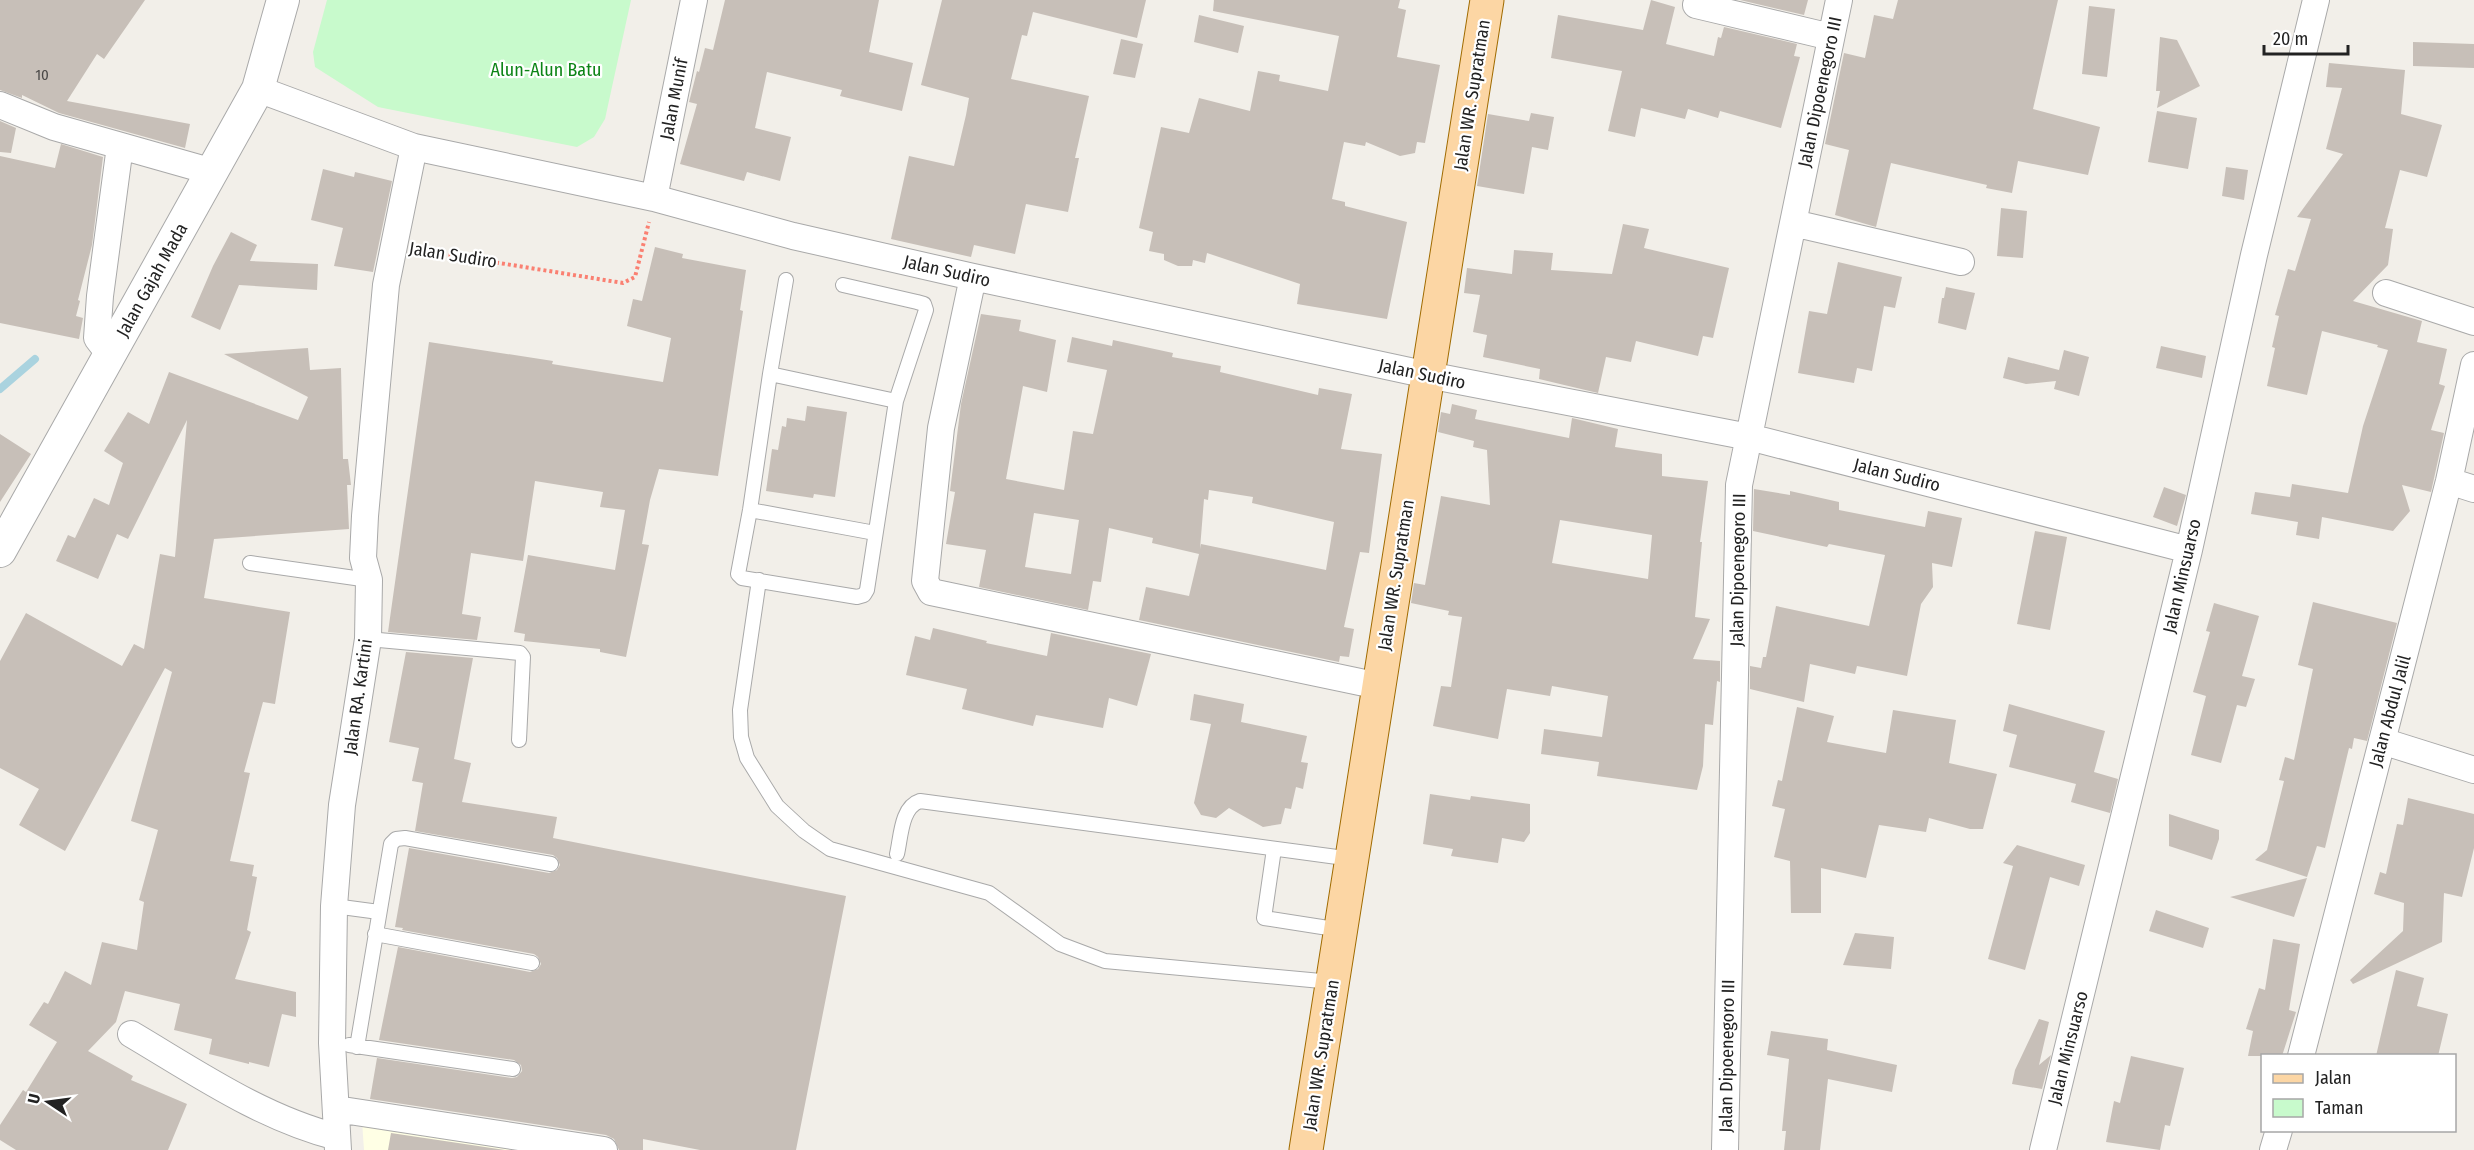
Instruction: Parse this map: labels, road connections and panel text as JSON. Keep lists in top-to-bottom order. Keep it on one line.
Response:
{"streets":{"main road":["Jalan WR. Supratman"],"street":["Jalan Dipoenegoro III","Jalan Munif","Jalan Sudiro","Jalan Gajah Mada","Jalan Minsuarso","Jalan RA. Kartini","Jalan Abdul Jalil"]},"crossings":[["Jalan Dipoenegoro III","Jalan Sudiro"],["Jalan WR. Supratman","Jalan Sudiro"],["Jalan Munif","Jalan Sudiro"],["Jalan Sudiro","Jalan Gajah Mada"],["Jalan Sudiro","Jalan Minsuarso"],["Jalan Sudiro","Jalan RA. Kartini"]],"parks":["Alun-Alun Batu"],"house_numbers":["10"],"legend":["Jalan","Taman"],"scale_bar":"20 m","north":"left"}
